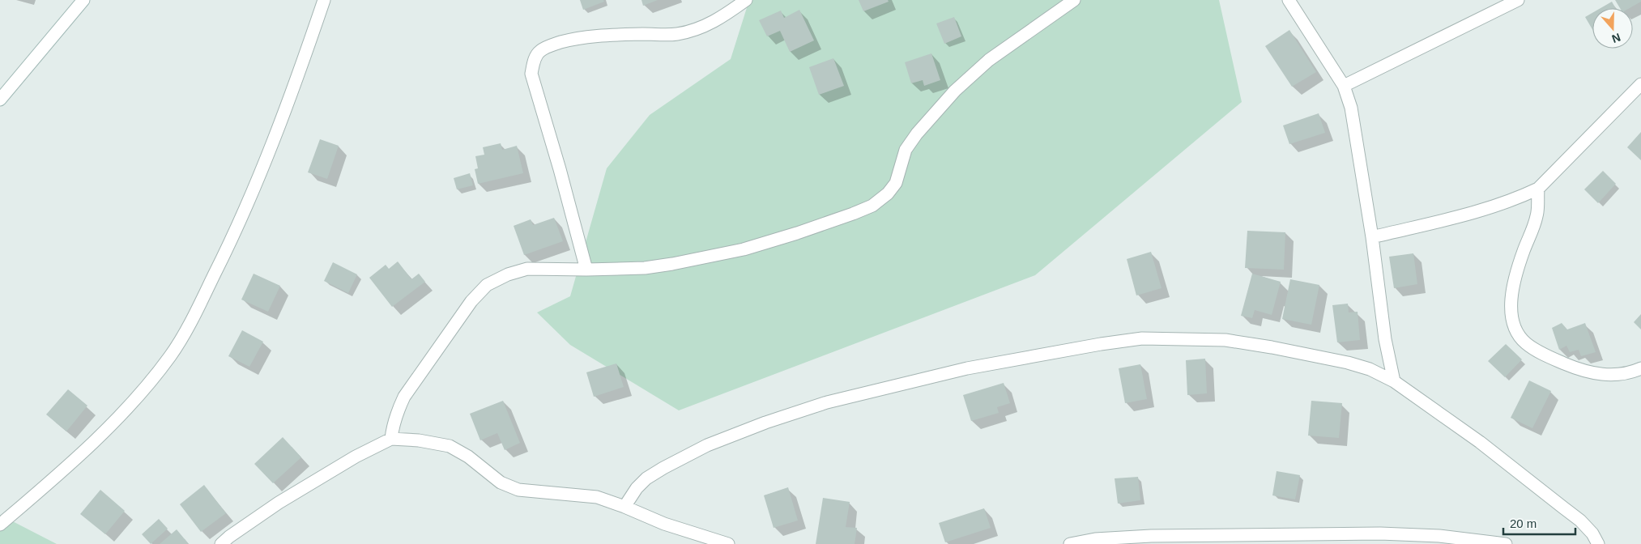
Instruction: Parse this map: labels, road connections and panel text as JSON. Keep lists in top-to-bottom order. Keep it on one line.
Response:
{"scale_bar":"20 m","north":"bottom"}
